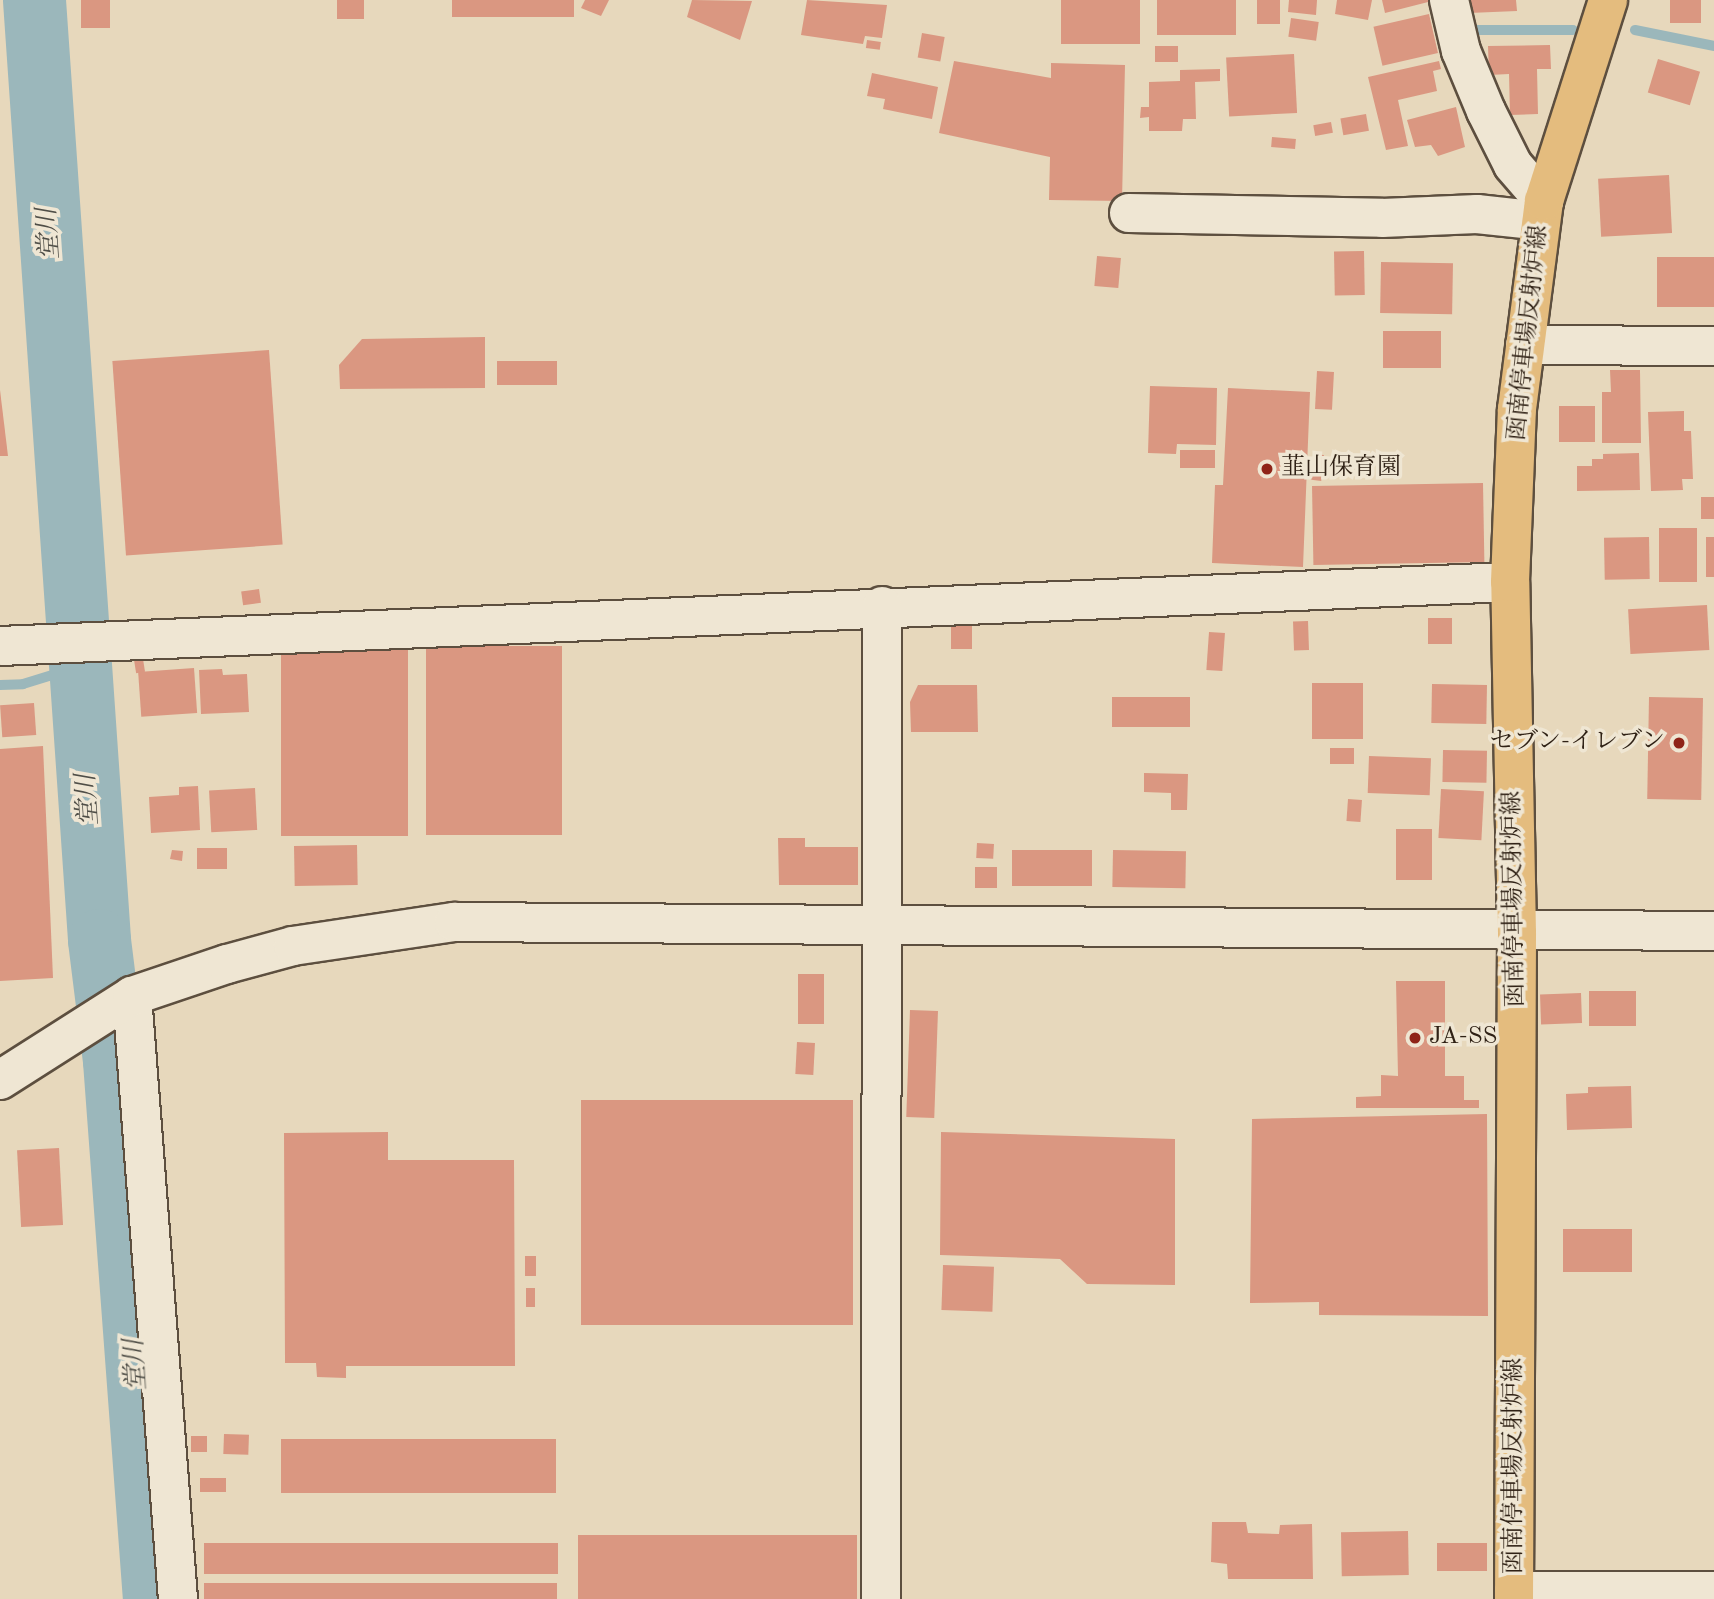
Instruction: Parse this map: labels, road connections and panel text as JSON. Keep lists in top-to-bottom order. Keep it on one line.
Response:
{"streets":{"main road":["函南停車場反射炉線"]},"water":["堂川"],"places":["韮山保育園","セブン-イレブン","JA-SS"]}
